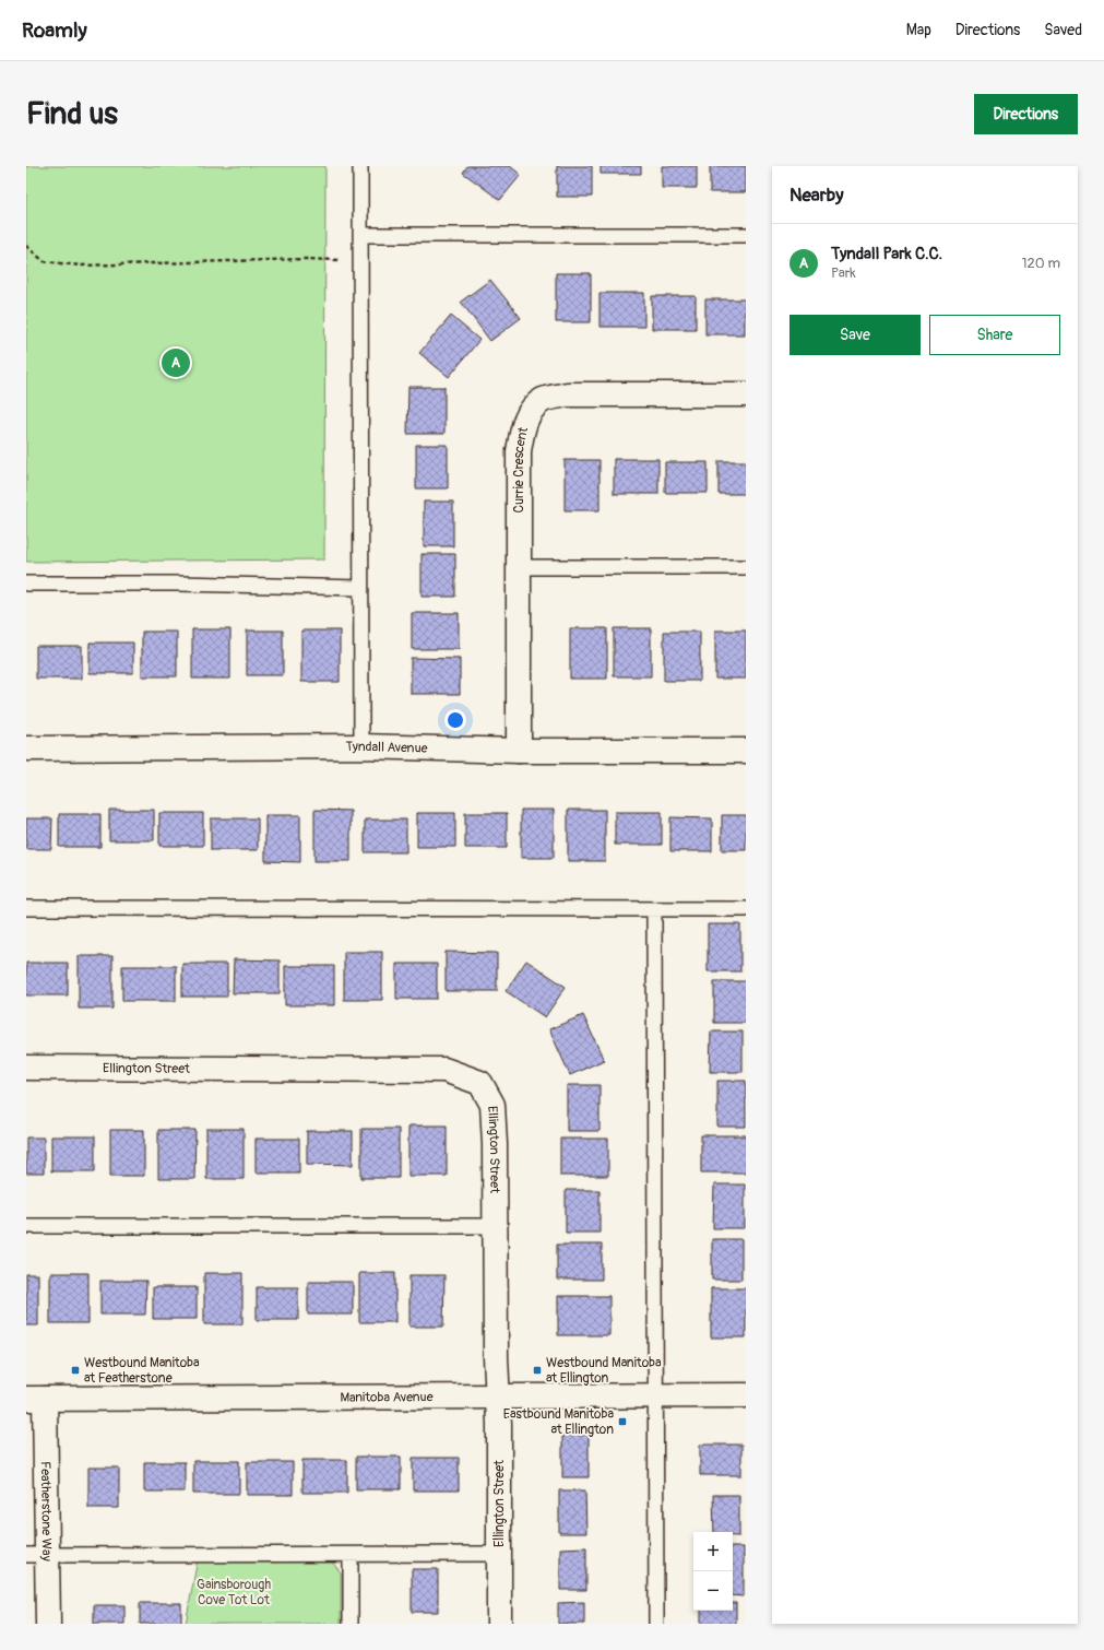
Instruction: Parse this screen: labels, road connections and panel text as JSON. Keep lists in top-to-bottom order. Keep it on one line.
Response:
{"streets":{"street":["Currie Crescent","Tyndall Avenue","Ellington Street","Manitoba Avenue","Featherstone Way"]},"crossings":[["Currie Crescent","Tyndall Avenue"],["Ellington Street","Manitoba Avenue"],["Manitoba Avenue","Featherstone Way"]],"parks":["Gainsborough Cove Tot Lot"],"places":{"transit":["Westbound Manitoba at Featherstone","Westbound Manitoba at Ellington","Eastbound Manitoba at Ellington"]},"page":{"header":"Roamly","nav":["Map","Directions","Saved"],"buttons":["Directions",["Save","Share"]],"title":"Find us","heading":"Nearby","list":[{"mark":"A","name":"Tyndall Park C.C.","note":"Park","value":"120 m"}],"pins":"A","map_buttons":["+","−"]}}
